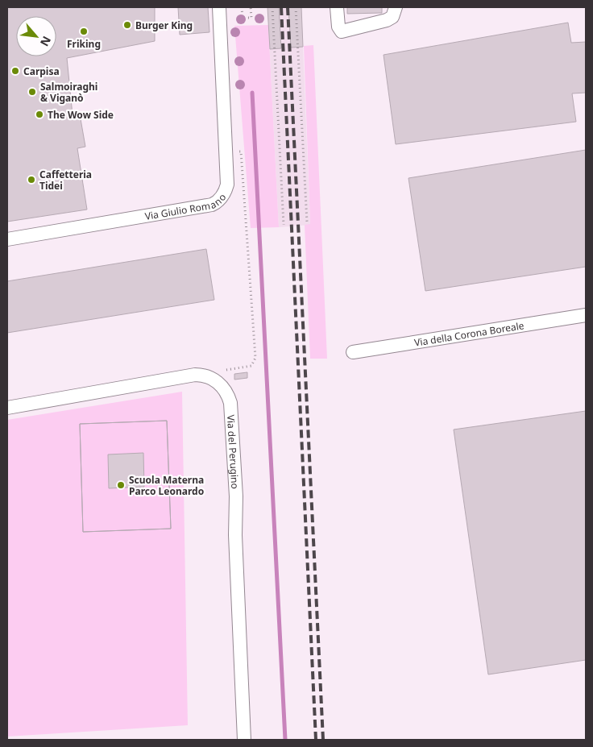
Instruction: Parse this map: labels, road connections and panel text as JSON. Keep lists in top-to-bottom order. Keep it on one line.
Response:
{"streets":{"street":["Via Giulio Romano","Via della Corona Boreale","Via del Perugino"]},"places":["Burger King","Friking","Carpisa","Salmoiraghi & Viganò","The Wow Side","Caffetteria Tidei","Scuola Materna Parco Leonardo"],"north":"bottom right"}
